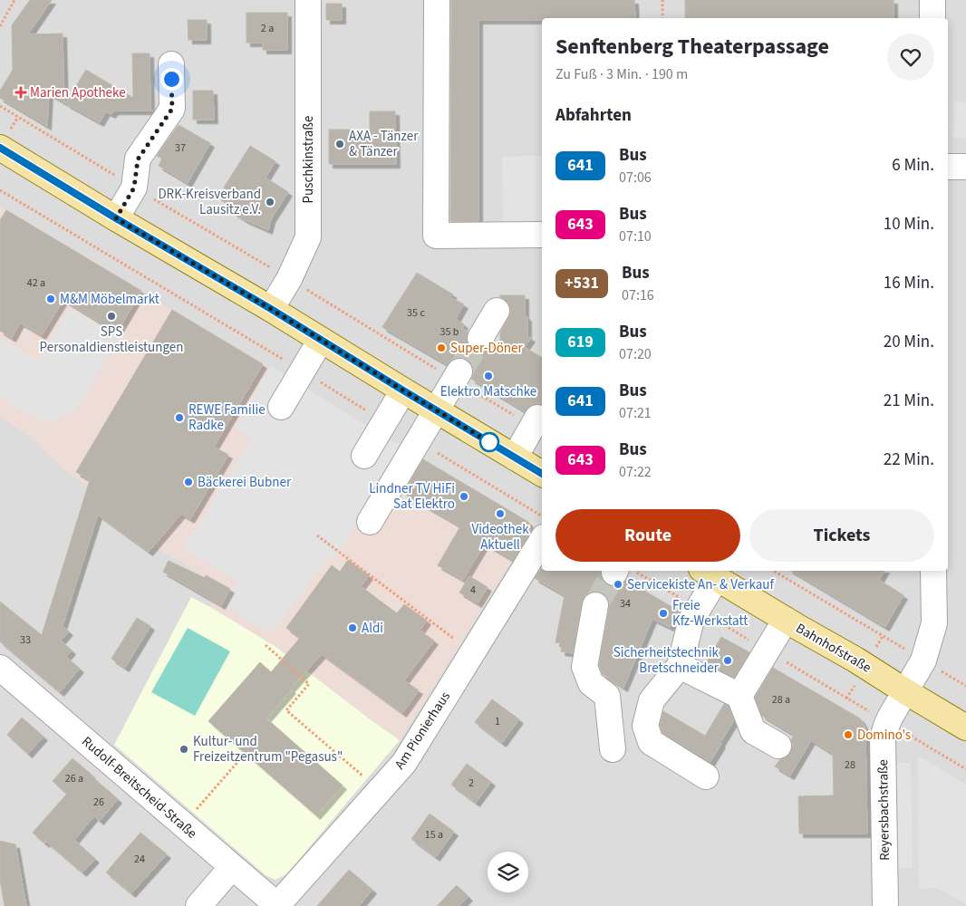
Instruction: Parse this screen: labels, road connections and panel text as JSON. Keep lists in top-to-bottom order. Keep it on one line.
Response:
{"streets":{"main road":["Bahnhofstraße"],"street":["Puschkinstraße","Am Pionierhaus","Rudolf-Breitscheid-Straße","Reyersbachstraße"]},"crossings":[["Bahnhofstraße","Reyersbachstraße"],["Am Pionierhaus","Rudolf-Breitscheid-Straße"]],"places":{"health":["Marien Apotheke"],"other":["AXA - Tänzer & Tänzer","DRK-Kreisverband Lausitz e.V.","M&M Möbelmarkt","SPS Personaldienstleistungen","Super-Döner","Elektro Matschke","REWE Familie Radke","Bäckerei Bubner","Lindner TV HiFi Sat Elektro","Videothek Aktuell","Servicekiste An- & Verkauf","Freie Kfz-Werkstatt","Aldi","Sicherheitstechnik Bretschneider","Domino's","Kultur- und Freizeitzentrum \"Pegasus\""]},"lines":["bus line 641"],"house_numbers":["2 a","37","42 a","35 c","35 b","4","34","33","28 a","1","28","26 a","2","26","15 a","24"],"page":{"heading":[["Senftenberg Theaterpassage","Zu Fuß · 3 Min. · 190 m"],"Abfahrten"],"list":[{"mark":"641","name":"Bus","note":"07:06","value":"6 Min."},{"mark":"643","name":"Bus","note":"07:10","value":"10 Min."},{"mark":"+531","name":"Bus","note":"07:16","value":"16 Min."},{"mark":"619","name":"Bus","note":"07:20","value":"20 Min."},{"mark":"641","name":"Bus","note":"07:21","value":"21 Min."},{"mark":"643","name":"Bus","note":"07:22","value":"22 Min."}],"buttons":["Route","Tickets"]}}
